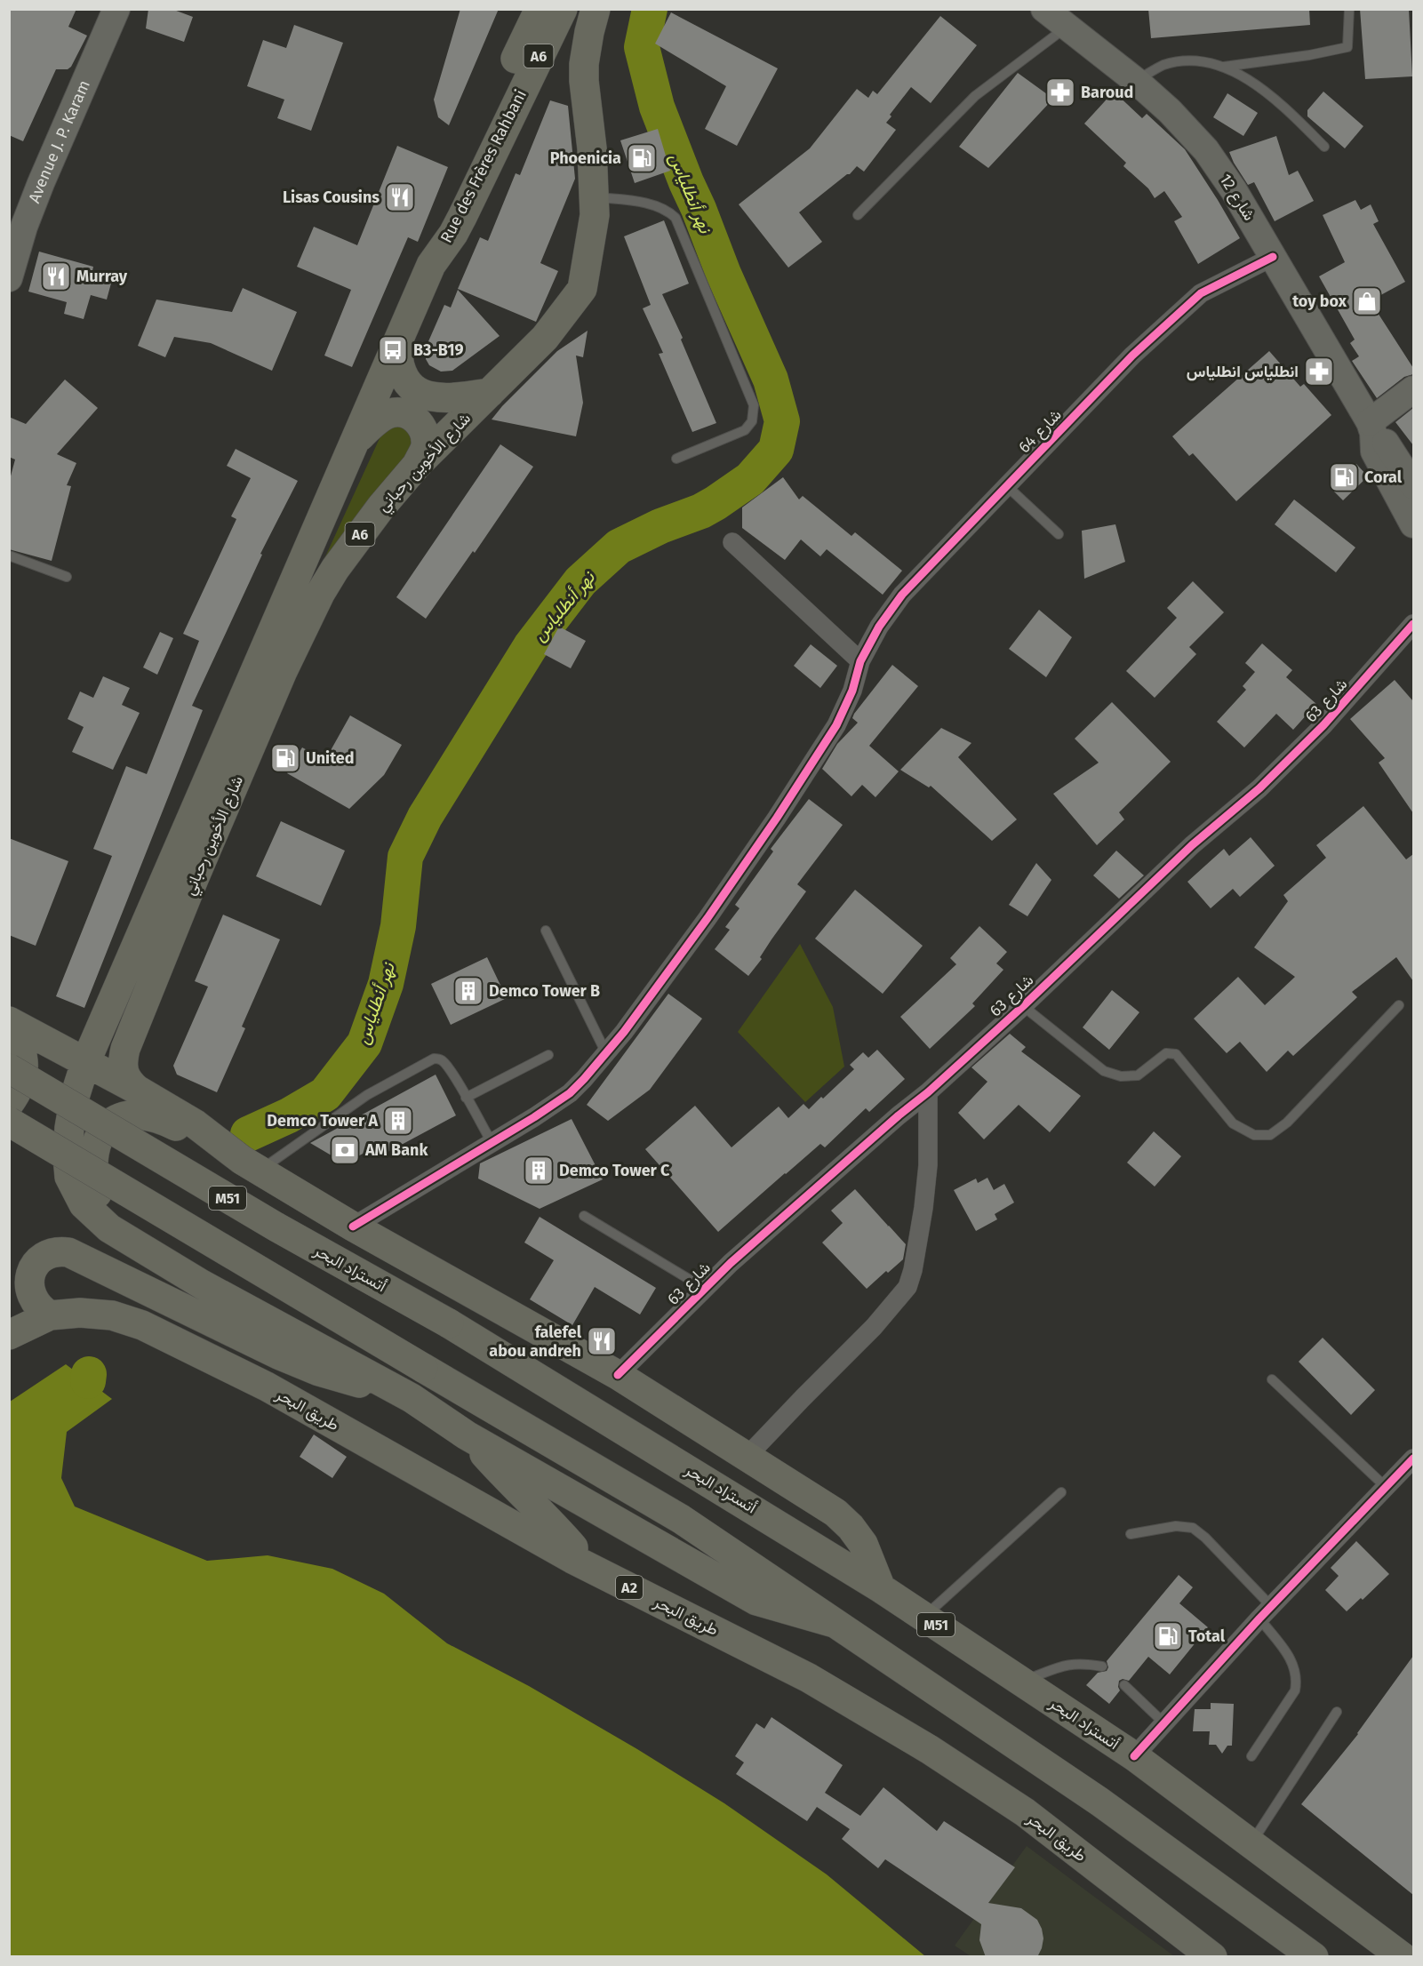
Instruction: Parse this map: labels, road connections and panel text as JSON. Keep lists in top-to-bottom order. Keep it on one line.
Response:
{"streets":{"highway":["A6","Rue des Frères Rahbani","شارع الأخوين رحباني","M51","أتستراد البحر","طريق البحر","A2"],"street":["Avenue J. P. Karam","شارع 12","شارع 64","شارع 63"]},"crossings":[["Rue des Frères Rahbani","شارع الأخوين رحباني"],["شارع 12","شارع 64"]],"water":["نهر أنطلياس"],"places":{"pharmacy":["Baroud","انطلياس انطلياس"],"fuel station":["Phoenicia","Coral","United","Total"],"restaurant":["Lisas Cousins","Murray","falefel abou andreh"],"shop":["toy box"],"bus stop":["B3-B19"],"building":["Demco Tower B","Demco Tower A","Demco Tower C"],"bank":["AM Bank"]}}
